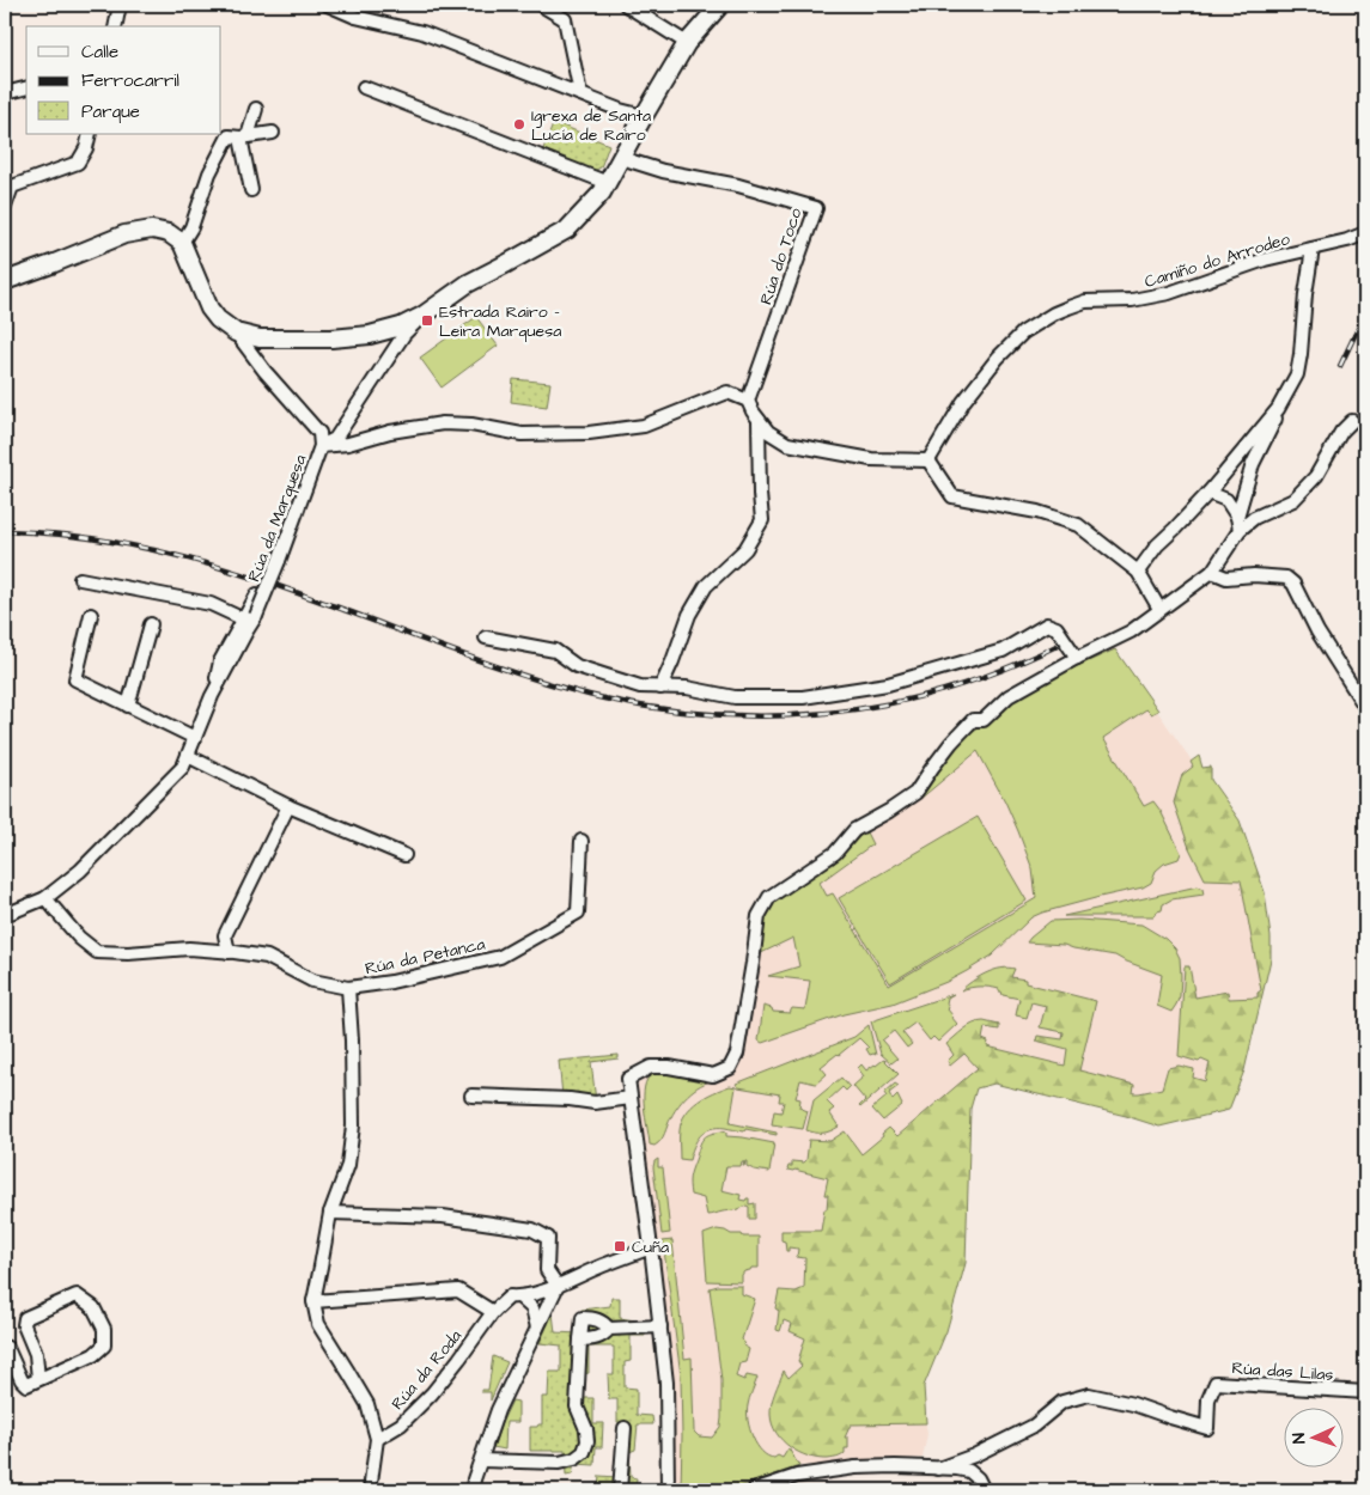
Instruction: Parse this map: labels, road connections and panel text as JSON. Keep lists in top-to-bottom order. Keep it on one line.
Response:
{"streets":{"street":["Rúa do Toco","Camiño do Arrodeo","Rúa da Marquesa","Rúa da Petanca","Rúa da Roda","Rúa das Lilas"]},"crossings":[["Rúa da Marquesa","Rúa da Petanca"]],"places":{"other":["Igrexa de Santa Lucía de Rairo"],"transit":["Estrada Rairo - Leira Marquesa","Cuña"]},"legend":["Calle","Ferrocarril","Parque"],"north":"left"}
